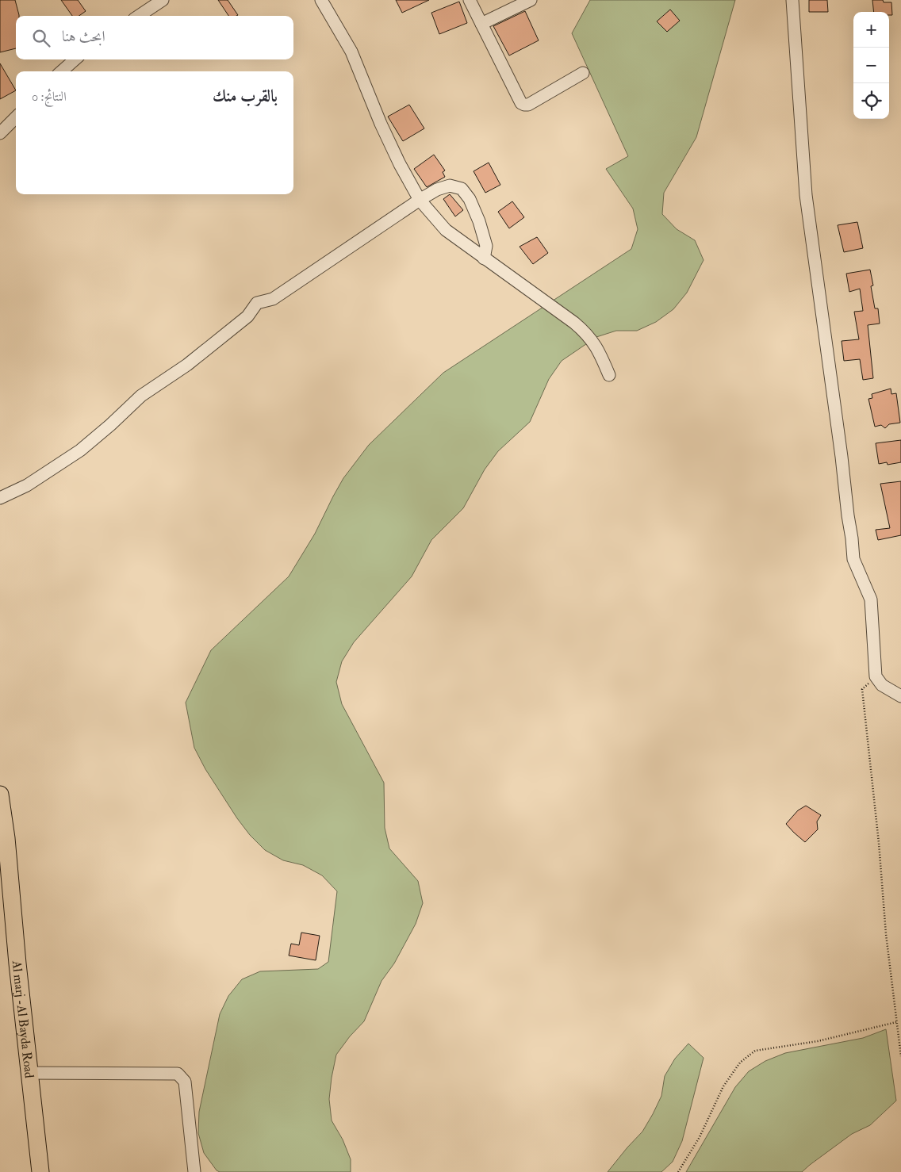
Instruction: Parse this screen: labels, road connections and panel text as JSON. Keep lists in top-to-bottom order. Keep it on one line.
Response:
{"streets":{"highway":["Al marj -Al Bayda Road"]},"page":{"map_buttons":["+","−"],"search":"ابحث هنا","heading":["بالقرب منك","النتائج: 0"]}}
